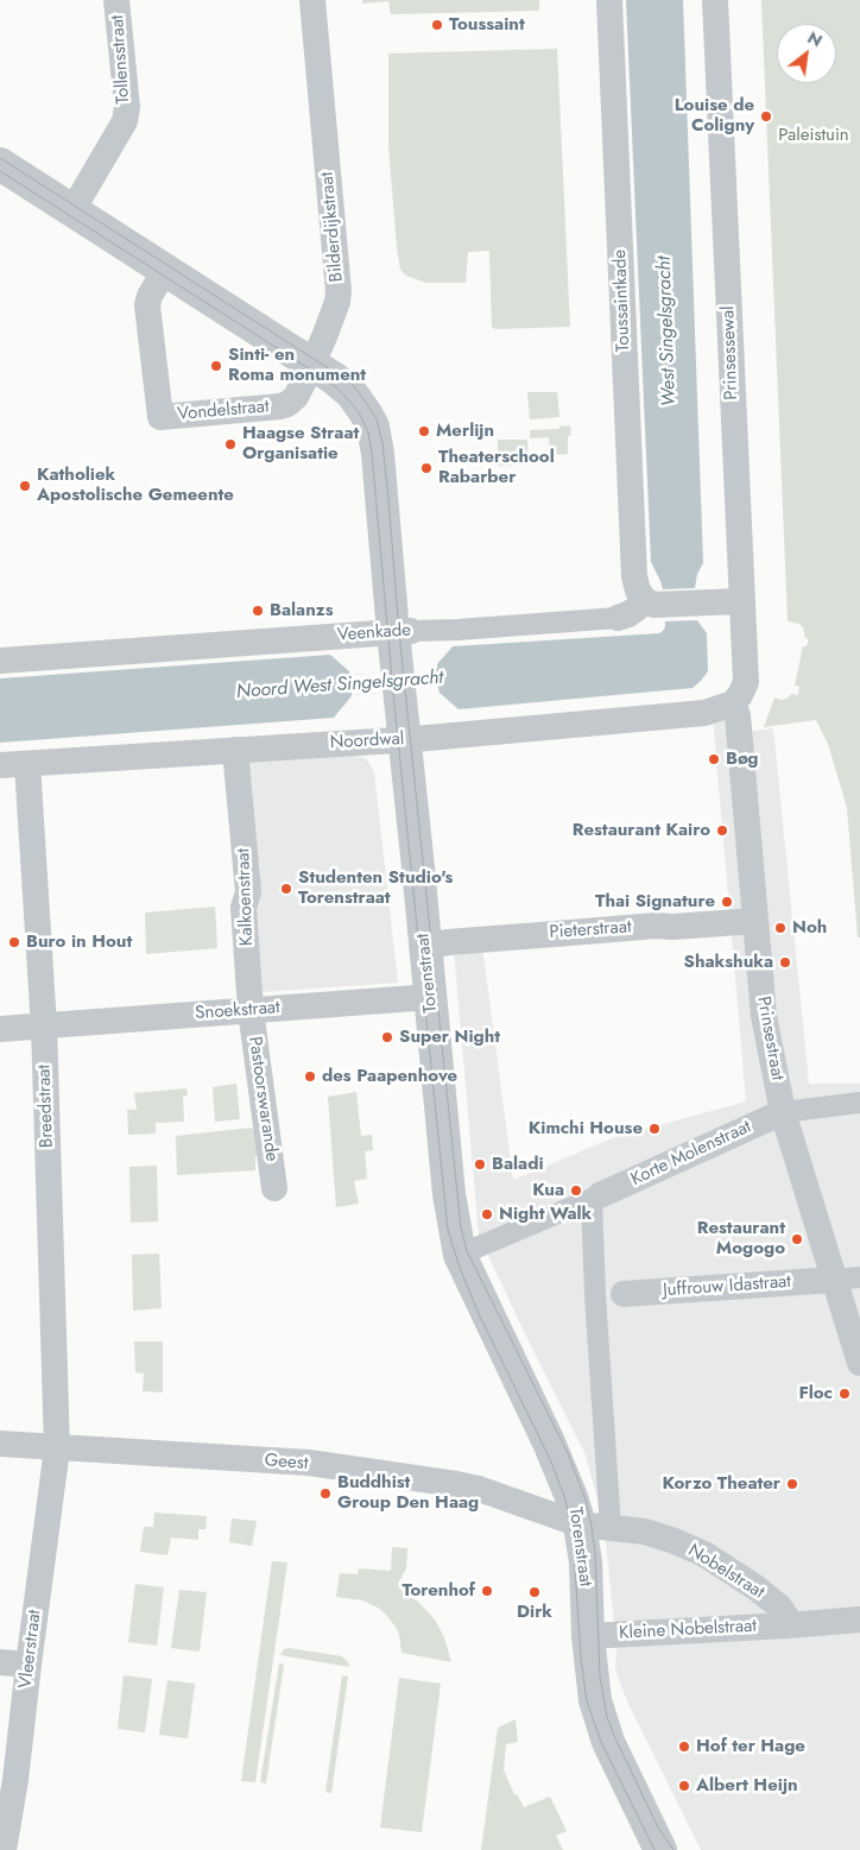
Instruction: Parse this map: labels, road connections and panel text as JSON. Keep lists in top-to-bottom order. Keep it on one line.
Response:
{"streets":{"street":["Tollensstraat","Bilderdijkstraat","Toussaintkade","Prinsessewal","Vondelstraat","Veenkade","Noordwal","Kalkoenstraat","Pieterstraat","Torenstraat","Snoekstraat","Prinsestraat","Pastoorswarande","Breedstraat","Korte Molenstraat","Juffrouw Idastraat","Geest","Nobelstraat","Kleine Nobelstraat","Vleerstraat"]},"crossings":[["Bilderdijkstraat","Vondelstraat"],["Toussaintkade","Veenkade"],["Prinsessewal","Noordwal"],["Prinsessewal","Prinsestraat"],["Veenkade","Torenstraat"],["Noordwal","Kalkoenstraat"],["Noordwal","Torenstraat"],["Noordwal","Prinsestraat"],["Noordwal","Breedstraat"],["Kalkoenstraat","Snoekstraat"],["Kalkoenstraat","Pastoorswarande"],["Pieterstraat","Torenstraat"],["Pieterstraat","Prinsestraat"],["Torenstraat","Snoekstraat"],["Torenstraat","Korte Molenstraat"],["Torenstraat","Juffrouw Idastraat"],["Torenstraat","Geest"],["Torenstraat","Nobelstraat"],["Torenstraat","Kleine Nobelstraat"],["Snoekstraat","Pastoorswarande"],["Snoekstraat","Breedstraat"],["Prinsestraat","Korte Molenstraat"],["Prinsestraat","Juffrouw Idastraat"],["Breedstraat","Geest"],["Breedstraat","Vleerstraat"],["Geest","Nobelstraat"],["Geest","Vleerstraat"],["Nobelstraat","Kleine Nobelstraat"]],"water":["West Singelsgracht","Noord West Singelsgracht"],"parks":["Paleistuin"],"places":["Toussaint","Louise de Coligny","Sinti- en Roma monument","Merlijn","Haagse Straat Organisatie","Theaterschool Rabarber","Katholiek Apostolische Gemeente","Balanzs","Bøg","Restaurant Kairo","Studenten Studio's Torenstraat","Thai Signature","Noh","Buro in Hout","Shakshuka","Super Night","des Paapenhove","Kimchi House","Baladi","Kua","Night Walk","Restaurant Mogogo","Floc","Korzo Theater","Buddhist Group Den Haag","Torenhof","Dirk","Hof ter Hage","Albert Heijn"],"north":"top right"}
